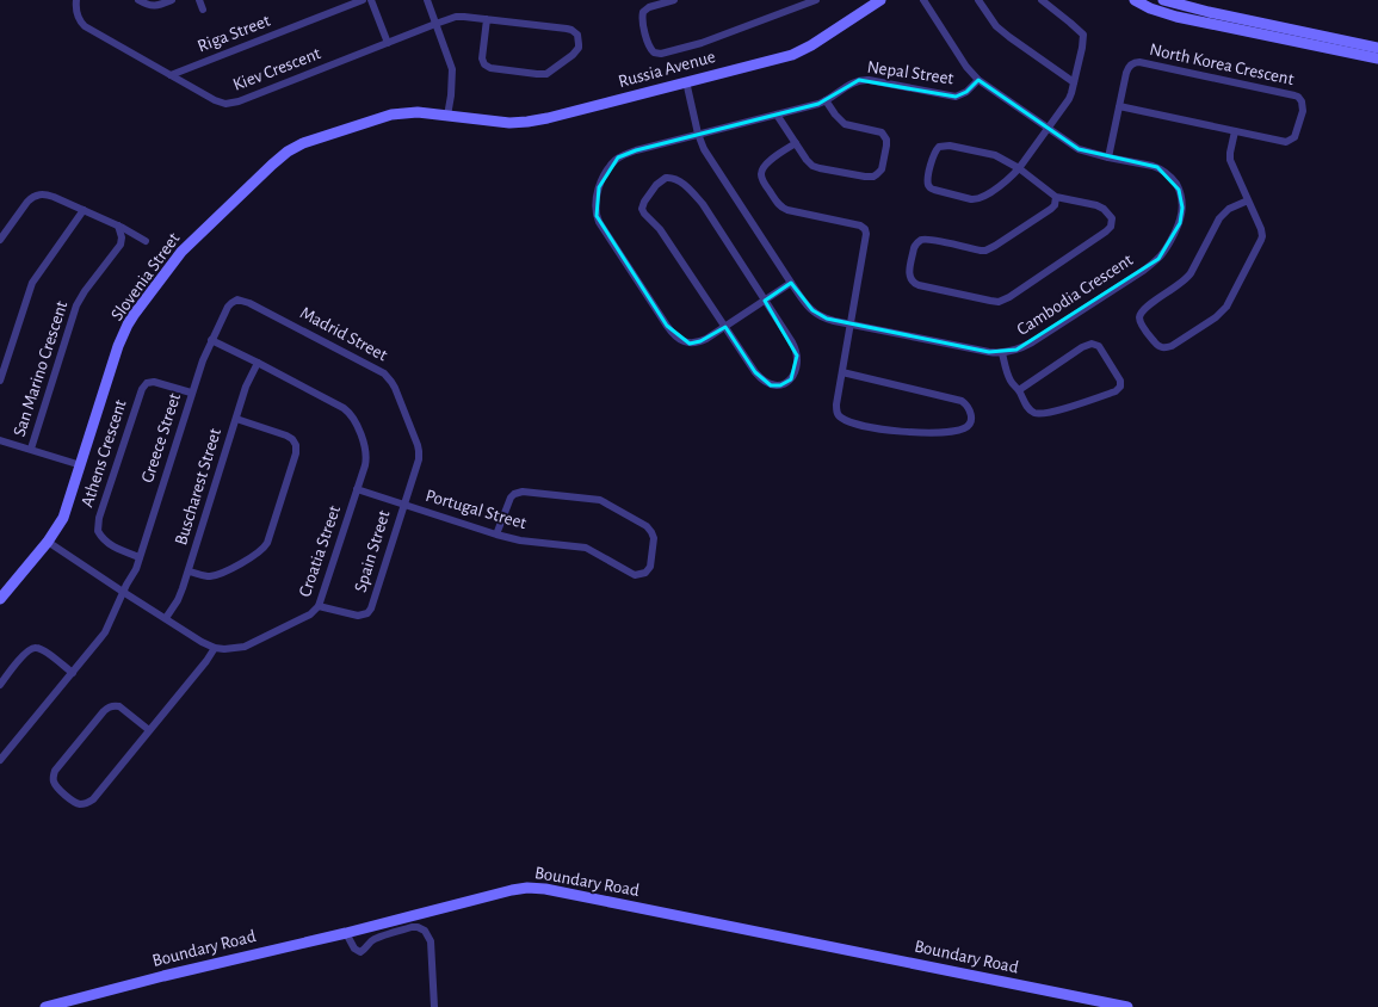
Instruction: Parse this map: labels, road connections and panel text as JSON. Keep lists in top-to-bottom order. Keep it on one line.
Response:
{"streets":{"street":["Riga Street","North Korea Crescent","Kiev Crescent","Russia Avenue","Nepal Street","Slovenia Street","Cambodia Crescent","Madrid Street","San Marino Crescent","Greece Street","Athens Crescent","Buscharest Street","Portugal Street","Croatia Street","Spain Street","Boundary Road"]},"crossings":[["Riga Street","Kiev Crescent"],["North Korea Crescent","Cambodia Crescent"],["Russia Avenue","Slovenia Street"],["Russia Avenue","Cambodia Crescent"],["Nepal Street","Cambodia Crescent"],["Slovenia Street","San Marino Crescent"],["Slovenia Street","Croatia Street"],["Madrid Street","Greece Street"],["Madrid Street","Portugal Street"],["Madrid Street","Spain Street"],["Greece Street","Athens Crescent"],["Greece Street","Croatia Street"],["Buscharest Street","Croatia Street"],["Portugal Street","Croatia Street"],["Portugal Street","Spain Street"],["Croatia Street","Spain Street"]]}
